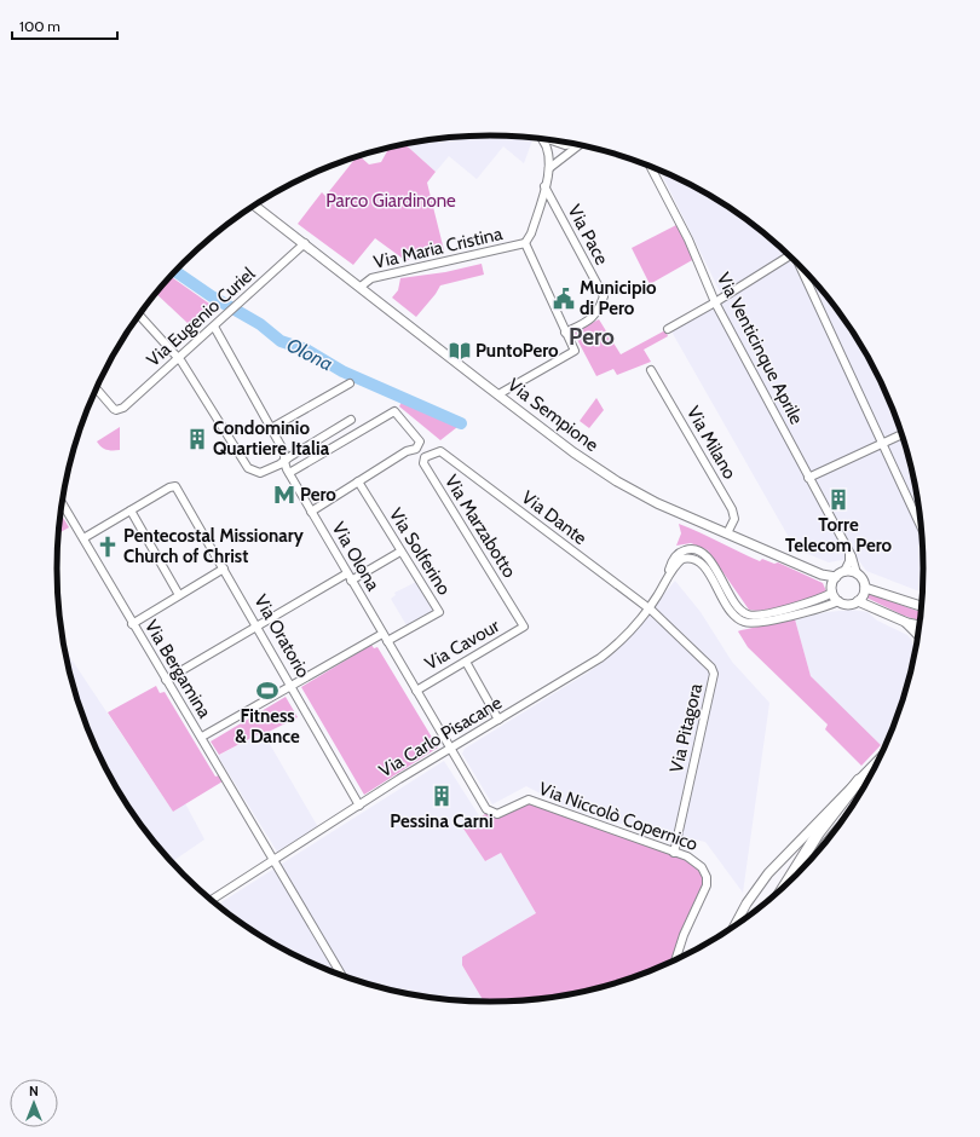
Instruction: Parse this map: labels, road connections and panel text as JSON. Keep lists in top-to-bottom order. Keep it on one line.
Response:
{"streets":{"main road":["Via Sempione"],"street":["Via Pace","Via Maria Cristina","Via Eugenio Curiel","Via Venticinque Aprile","Via Milano","Via Dante","Via Marzabotto","Via Solferino","Via Olona","Via Oratorio","Via Cavour","Via Bergamina","Via Pitagora","Via Carlo Pisacane","Via Niccolò Copernico"]},"crossings":[["Via Maria Cristina","Via Sempione"],["Via Eugenio Curiel","Via Sempione"],["Via Eugenio Curiel","Via Olona"],["Via Venticinque Aprile","Via Sempione"],["Via Venticinque Aprile","Via Carlo Pisacane"],["Via Sempione","Via Milano"],["Via Sempione","Via Carlo Pisacane"],["Via Dante","Via Marzabotto"],["Via Dante","Via Pitagora"],["Via Dante","Via Carlo Pisacane"],["Via Marzabotto","Via Cavour"],["Via Solferino","Via Olona"],["Via Olona","Via Cavour"],["Via Olona","Via Carlo Pisacane"],["Via Olona","Via Niccolò Copernico"],["Via Oratorio","Via Carlo Pisacane"],["Via Bergamina","Via Carlo Pisacane"],["Via Pitagora","Via Carlo Pisacane"],["Via Pitagora","Via Niccolò Copernico"],["Via Carlo Pisacane","Via Niccolò Copernico"]],"districts":["Pero"],"water":["Olona"],"parks":["Parco Giardinone"],"places":{"public building":["Municipio di Pero"],"library":["PuntoPero"],"building":["Condominio Quartiere Italia","Torre Telecom Pero","Pessina Carni"],"metro station":["Pero"],"church":["Pentecostal Missionary Church of Christ"],"sports":["Fitness & Dance"]},"scale_bar":"100 m","north":"top"}
